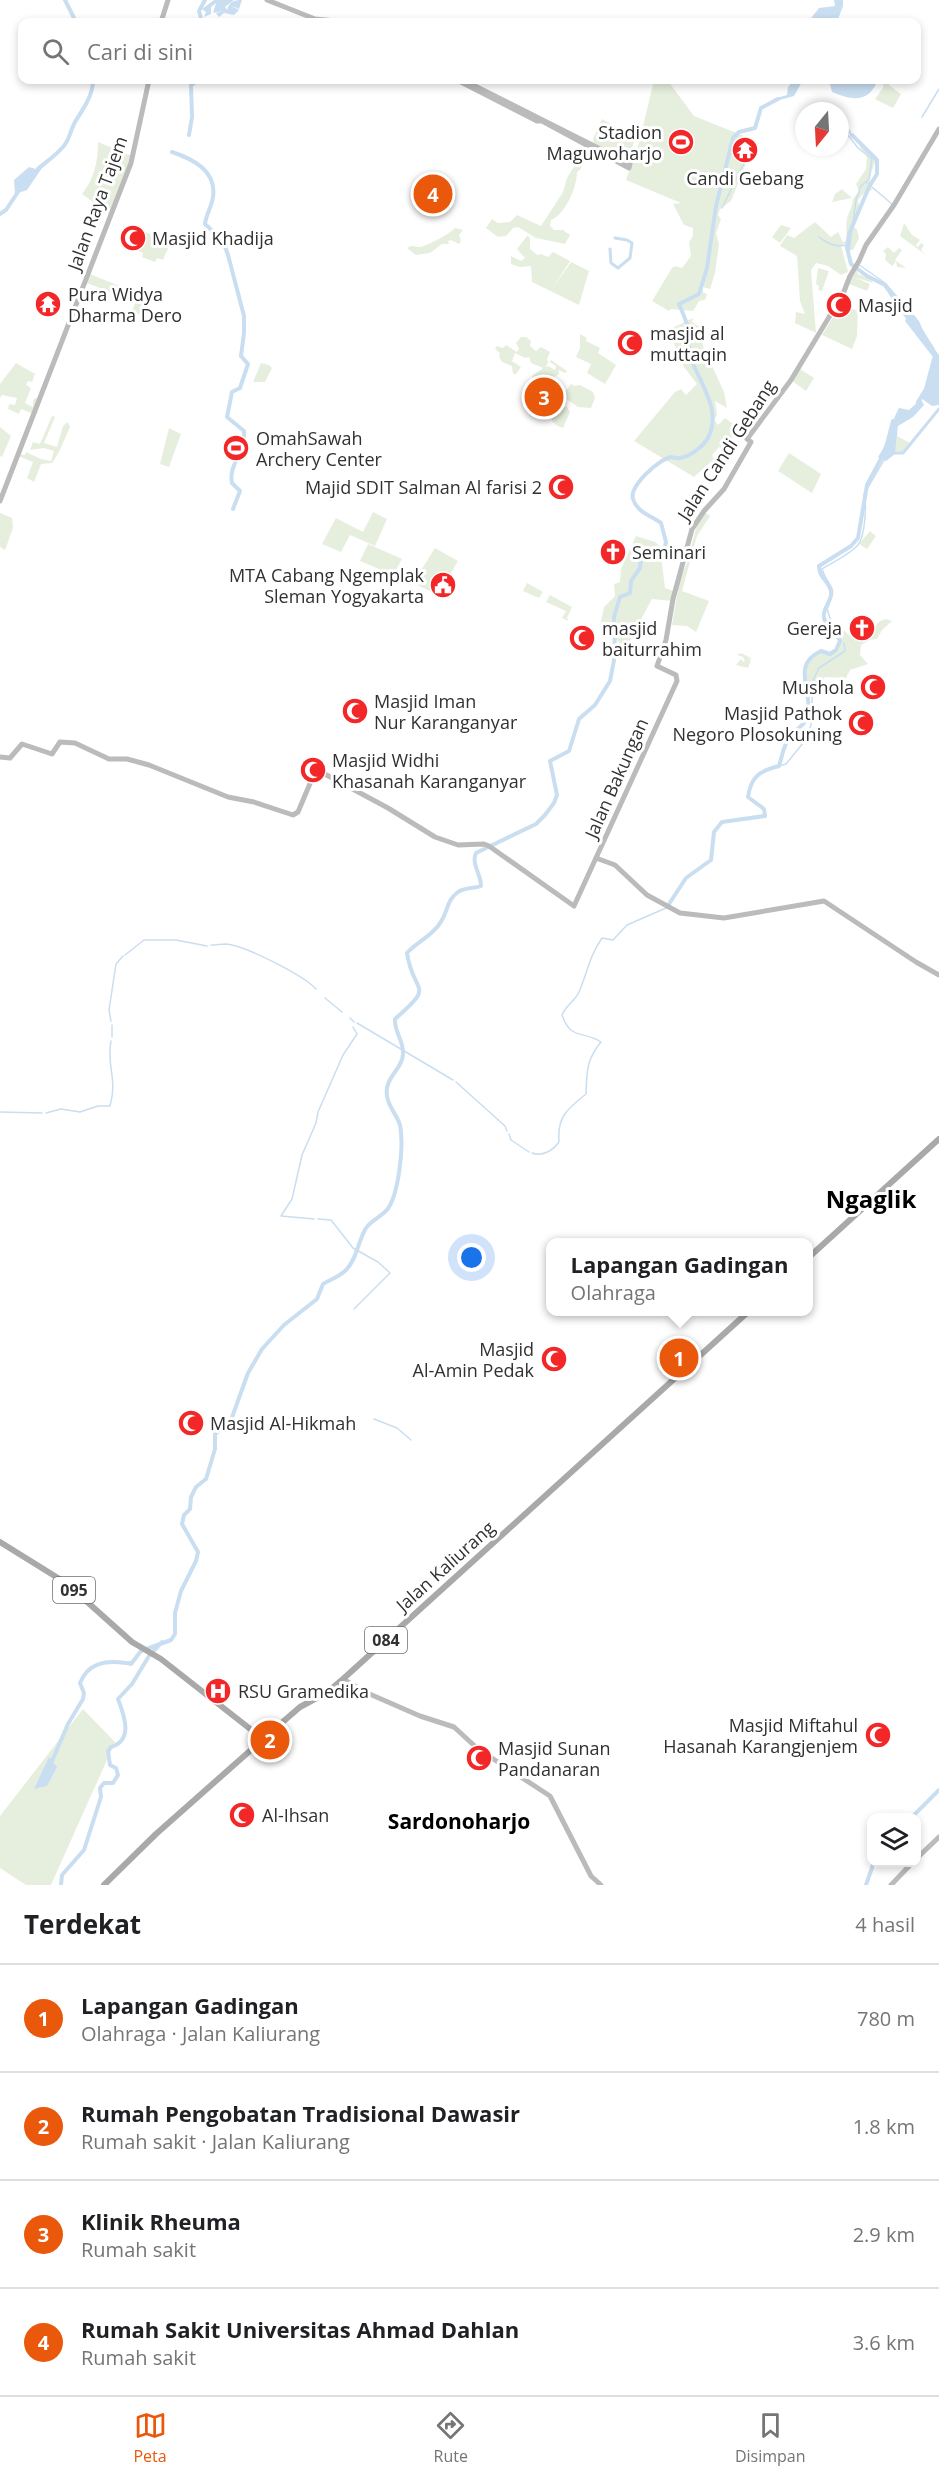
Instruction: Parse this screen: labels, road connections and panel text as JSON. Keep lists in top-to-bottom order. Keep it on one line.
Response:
{"streets":{"main road":["Jalan Raya Tajem","Jalan Candi Gebang","Jalan Bakungan","Jalan Kaliurang","095","084"]},"crossings":[["Jalan Candi Gebang","Jalan Bakungan"],["Jalan Kaliurang","095"]],"districts":["Ngaglik","Sardonoharjo"],"places":{"sports":["Stadion Maguwoharjo","OmahSawah Archery Center"],"temple":["Candi Gebang","Pura Widya Dharma Dero"],"mosque":["Masjid Khadija","Masjid","masjid al muttaqin","Majid SDIT Salman Al farisi 2","masjid baiturrahim","Mushola","Masjid Iman Nur Karanganyar","Masjid Pathok Negoro Plosokuning","Masjid Widhi Khasanah Karanganyar","Masjid Al-Amin Pedak","Masjid Al-Hikmah","Masjid Miftahul Hasanah Karangjenjem","Masjid Sunan Pandanaran","Al-Ihsan"],"church":["Seminari","Gereja"],"public building":["MTA Cabang Ngemplak Sleman Yogyakarta"],"hospital":["RSU Gramedika"]},"north":"bottom","page":{"search":"Cari di sini","pins":["4","3","1","2"],"popup":["Lapangan Gadingan","Olahraga"],"heading":["Terdekat","4 hasil"],"list":[{"mark":"1","name":"Lapangan Gadingan","note":"Olahraga · Jalan Kaliurang","value":"780 m"},{"mark":"2","name":"Rumah Pengobatan Tradisional Dawasir","note":"Rumah sakit · Jalan Kaliurang","value":"1.8 km"},{"mark":"3","name":"Klinik Rheuma","note":"Rumah sakit","value":"2.9 km"},{"mark":"4","name":"Rumah Sakit Universitas Ahmad Dahlan","note":"Rumah sakit","value":"3.6 km"}],"nav":["Peta","Rute","Disimpan"]}}
